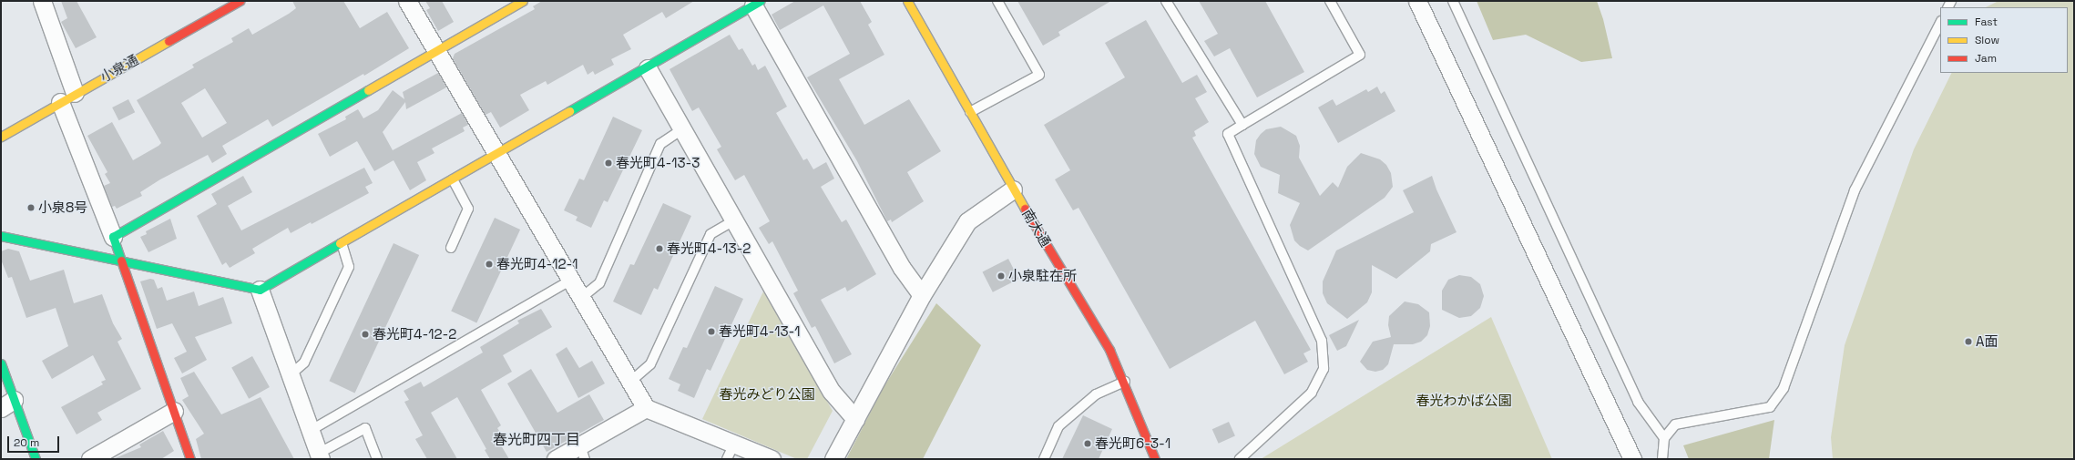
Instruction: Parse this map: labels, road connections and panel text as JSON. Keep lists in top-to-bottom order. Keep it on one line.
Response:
{"streets":{"street":["小泉通","南大通"]},"districts":["春光町四丁目"],"parks":["春光みどり公園","春光わかば公園"],"places":["春光町4-13-3","小泉8号","春光町4-13-2","春光町4-12-1","小泉駐在所","春光町4-13-1","春光町4-12-2","A面","春光町6-3-1"],"legend":["Fast","Slow","Jam"],"scale_bar":"20 m"}
